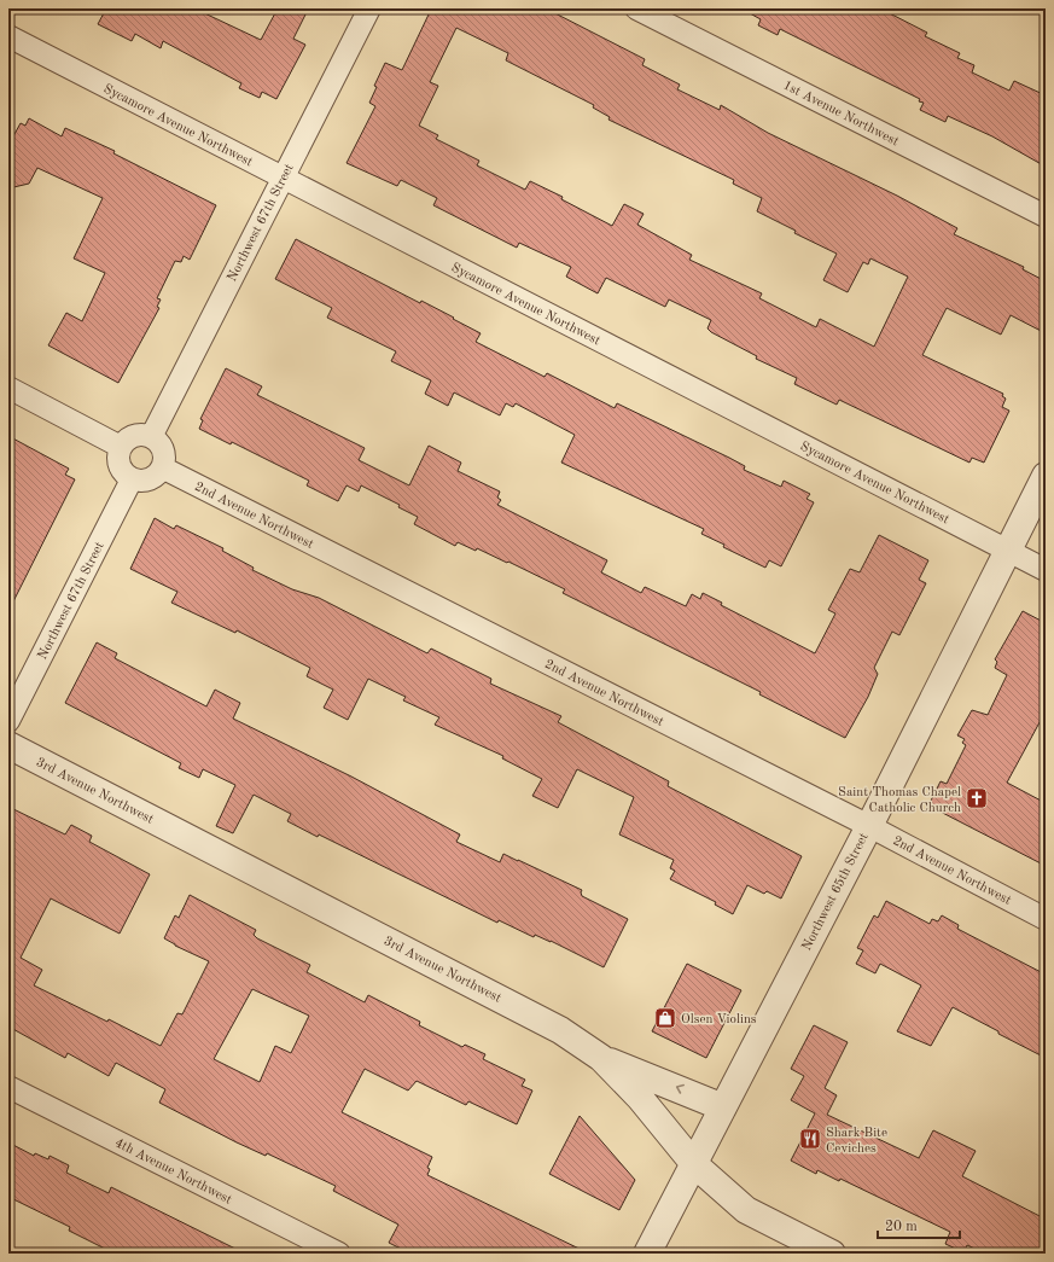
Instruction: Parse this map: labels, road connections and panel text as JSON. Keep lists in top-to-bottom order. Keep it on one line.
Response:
{"streets":{"street":["1st Avenue Northwest","Sycamore Avenue Northwest","Northwest 67th Street","2nd Avenue Northwest","3rd Avenue Northwest","Northwest 65th Street","4th Avenue Northwest"]},"crossings":[["Sycamore Avenue Northwest","Northwest 67th Street"],["Sycamore Avenue Northwest","Northwest 65th Street"],["Northwest 67th Street","2nd Avenue Northwest"],["2nd Avenue Northwest","Northwest 65th Street"],["3rd Avenue Northwest","Northwest 65th Street"]],"places":{"church":["Saint Thomas Chapel Catholic Church"],"shop":["Olsen Violins"],"restaurant":["Shark Bite Ceviches"]},"scale_bar":"20 m"}
